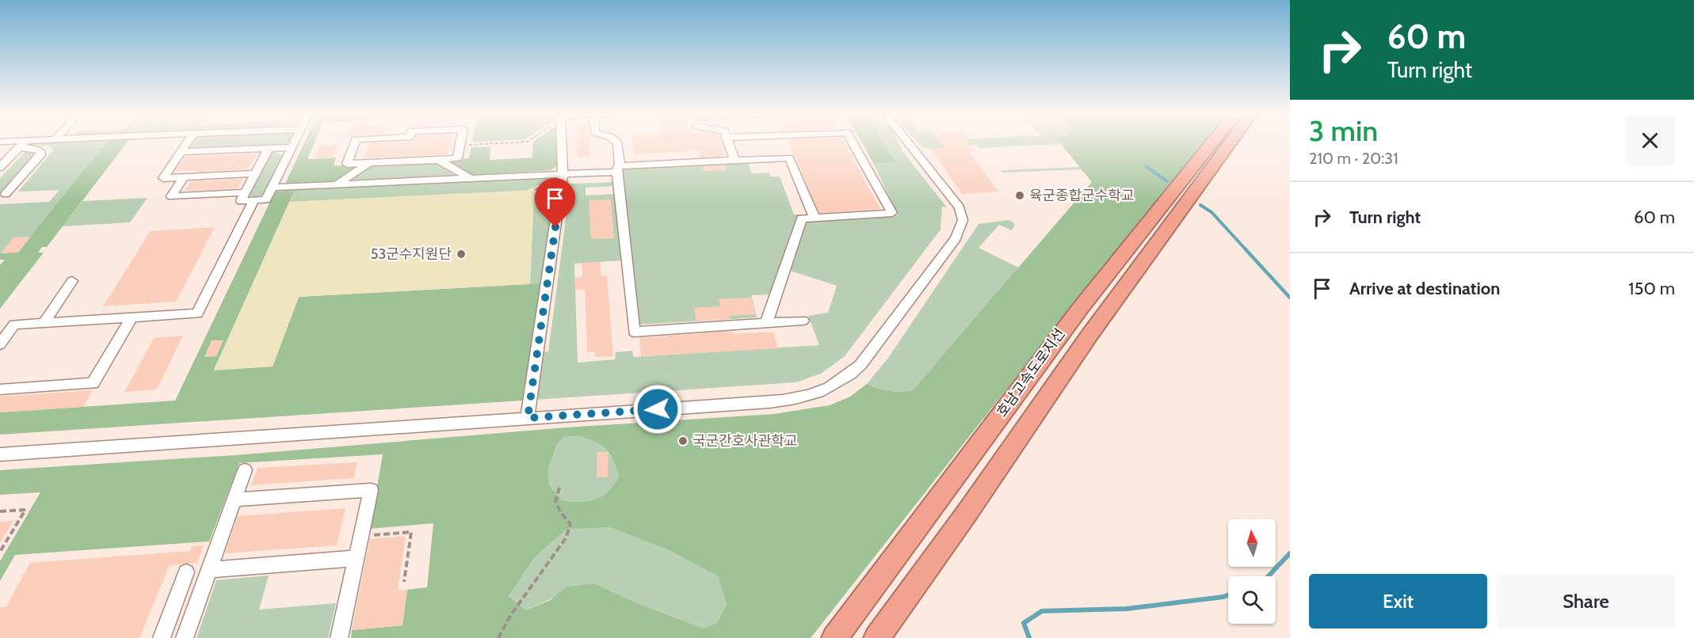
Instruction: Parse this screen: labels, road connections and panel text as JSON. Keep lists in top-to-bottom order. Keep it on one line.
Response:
{"streets":{"highway":["호남고속도로지선"]},"places":["육군종합군수학교","53군수지원단","국군간호사관학교"],"north":"top","page":{"turn":["60 m","Turn right"],"heading":["3 min","210 m · 20:31"],"list":[{"name":"Turn right","value":"60 m"},{"name":"Arrive at destination","value":"150 m"}],"buttons":["Exit","Share"]}}
